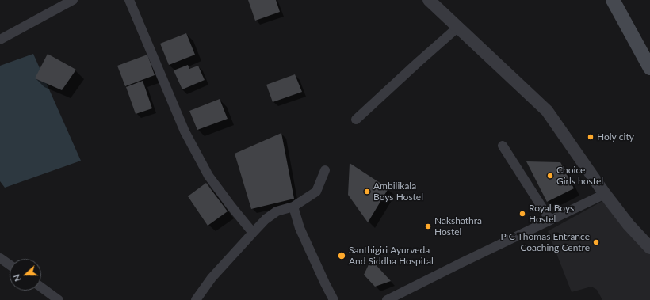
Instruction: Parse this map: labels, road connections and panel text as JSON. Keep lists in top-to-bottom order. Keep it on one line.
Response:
{"places":["Holy city","Choice Girls hostel","Ambilikala Boys Hostel","Royal Boys Hostel","Nakshathra Hostel","P C Thomas Entrance Coaching Centre","Santhigiri Ayurveda And Siddha Hospital"],"north":"left"}
